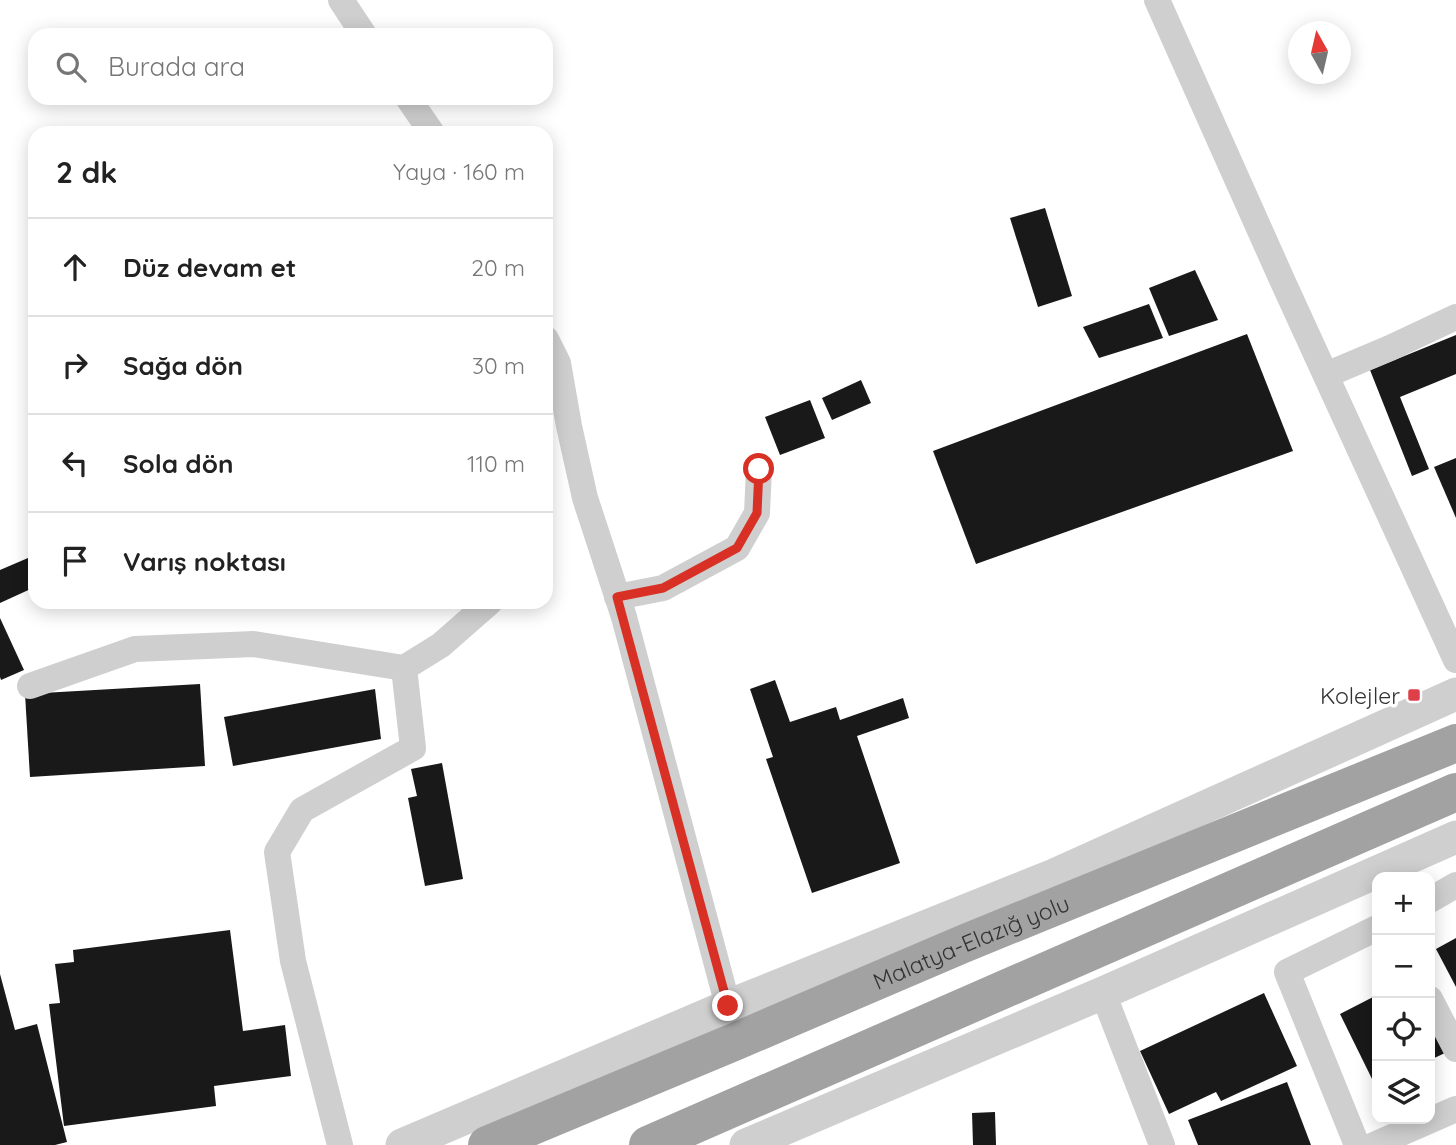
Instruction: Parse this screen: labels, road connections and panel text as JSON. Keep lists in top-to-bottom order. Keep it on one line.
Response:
{"streets":{"highway":["Malatya-Elazığ yolu"]},"places":{"transit":["Kolejler"]},"north":"top","page":{"search":"Burada ara","heading":["2 dk","Yaya · 160 m"],"list":[["Düz devam et","20 m"],["Sağa dön","30 m"],["Sola dön","110 m"],"Varış noktası"],"map_buttons":["+","−"]}}
